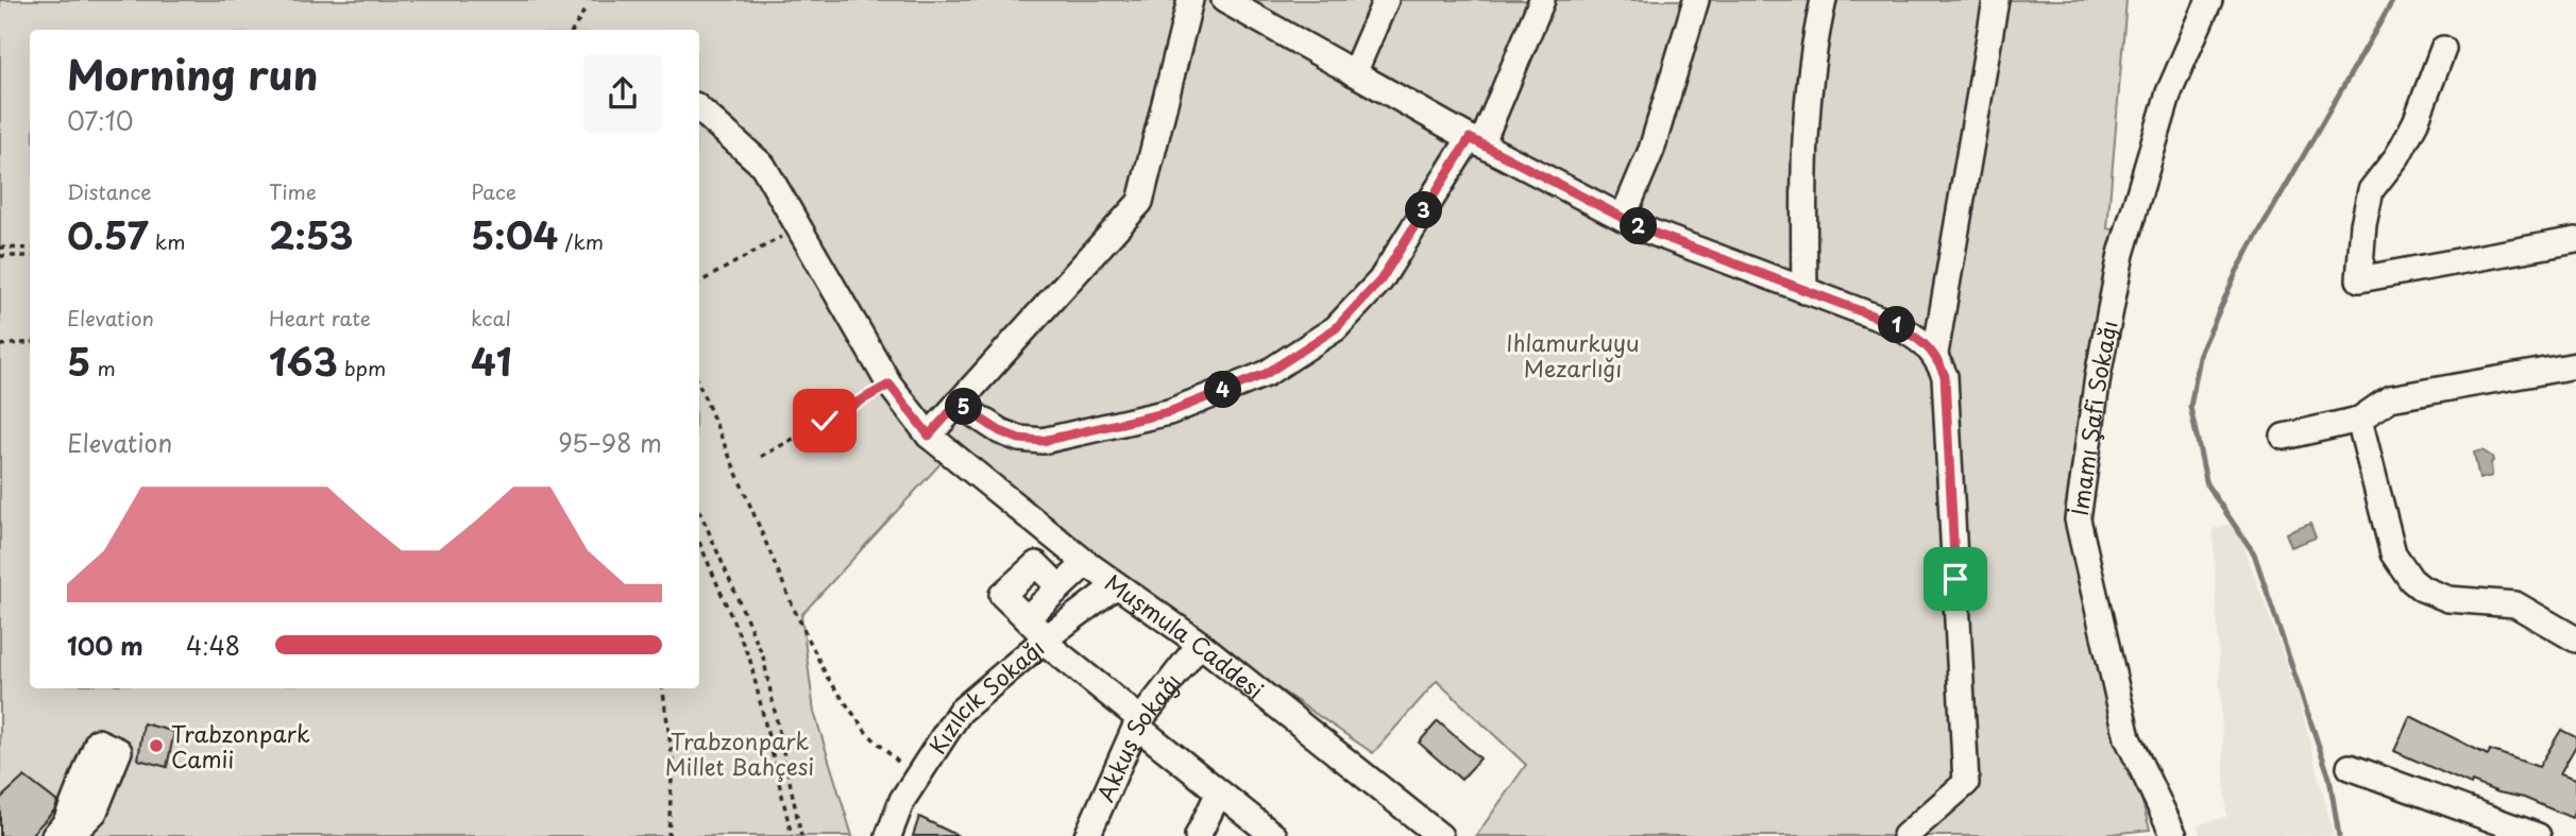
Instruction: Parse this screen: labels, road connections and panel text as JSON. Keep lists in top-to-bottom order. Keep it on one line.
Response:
{"streets":{"street":["İmamı Şafi Sokağı","Muşmula Caddesi","Kızılcık Sokağı","Akkuş Sokağı"]},"crossings":[["Muşmula Caddesi","Kızılcık Sokağı"],["Muşmula Caddesi","Akkuş Sokağı"]],"parks":["Ihlamurkuyu Mezarlığı","Trabzonpark Millet Bahçesi"],"places":["Trabzonpark Camii"],"page":{"heading":["Morning run","07:10"],"stats":[["Distance","0.57 km"],["Time","2:53"],["Pace","5:04 /km"],["Elevation","5 m"],["Heart rate","163 bpm"],["kcal","41"]],"pins":["3","2","1","4","5"],"chart":["Elevation","95–98 m"],"list":[{"name":"100 m","note":"4:48"}]}}
